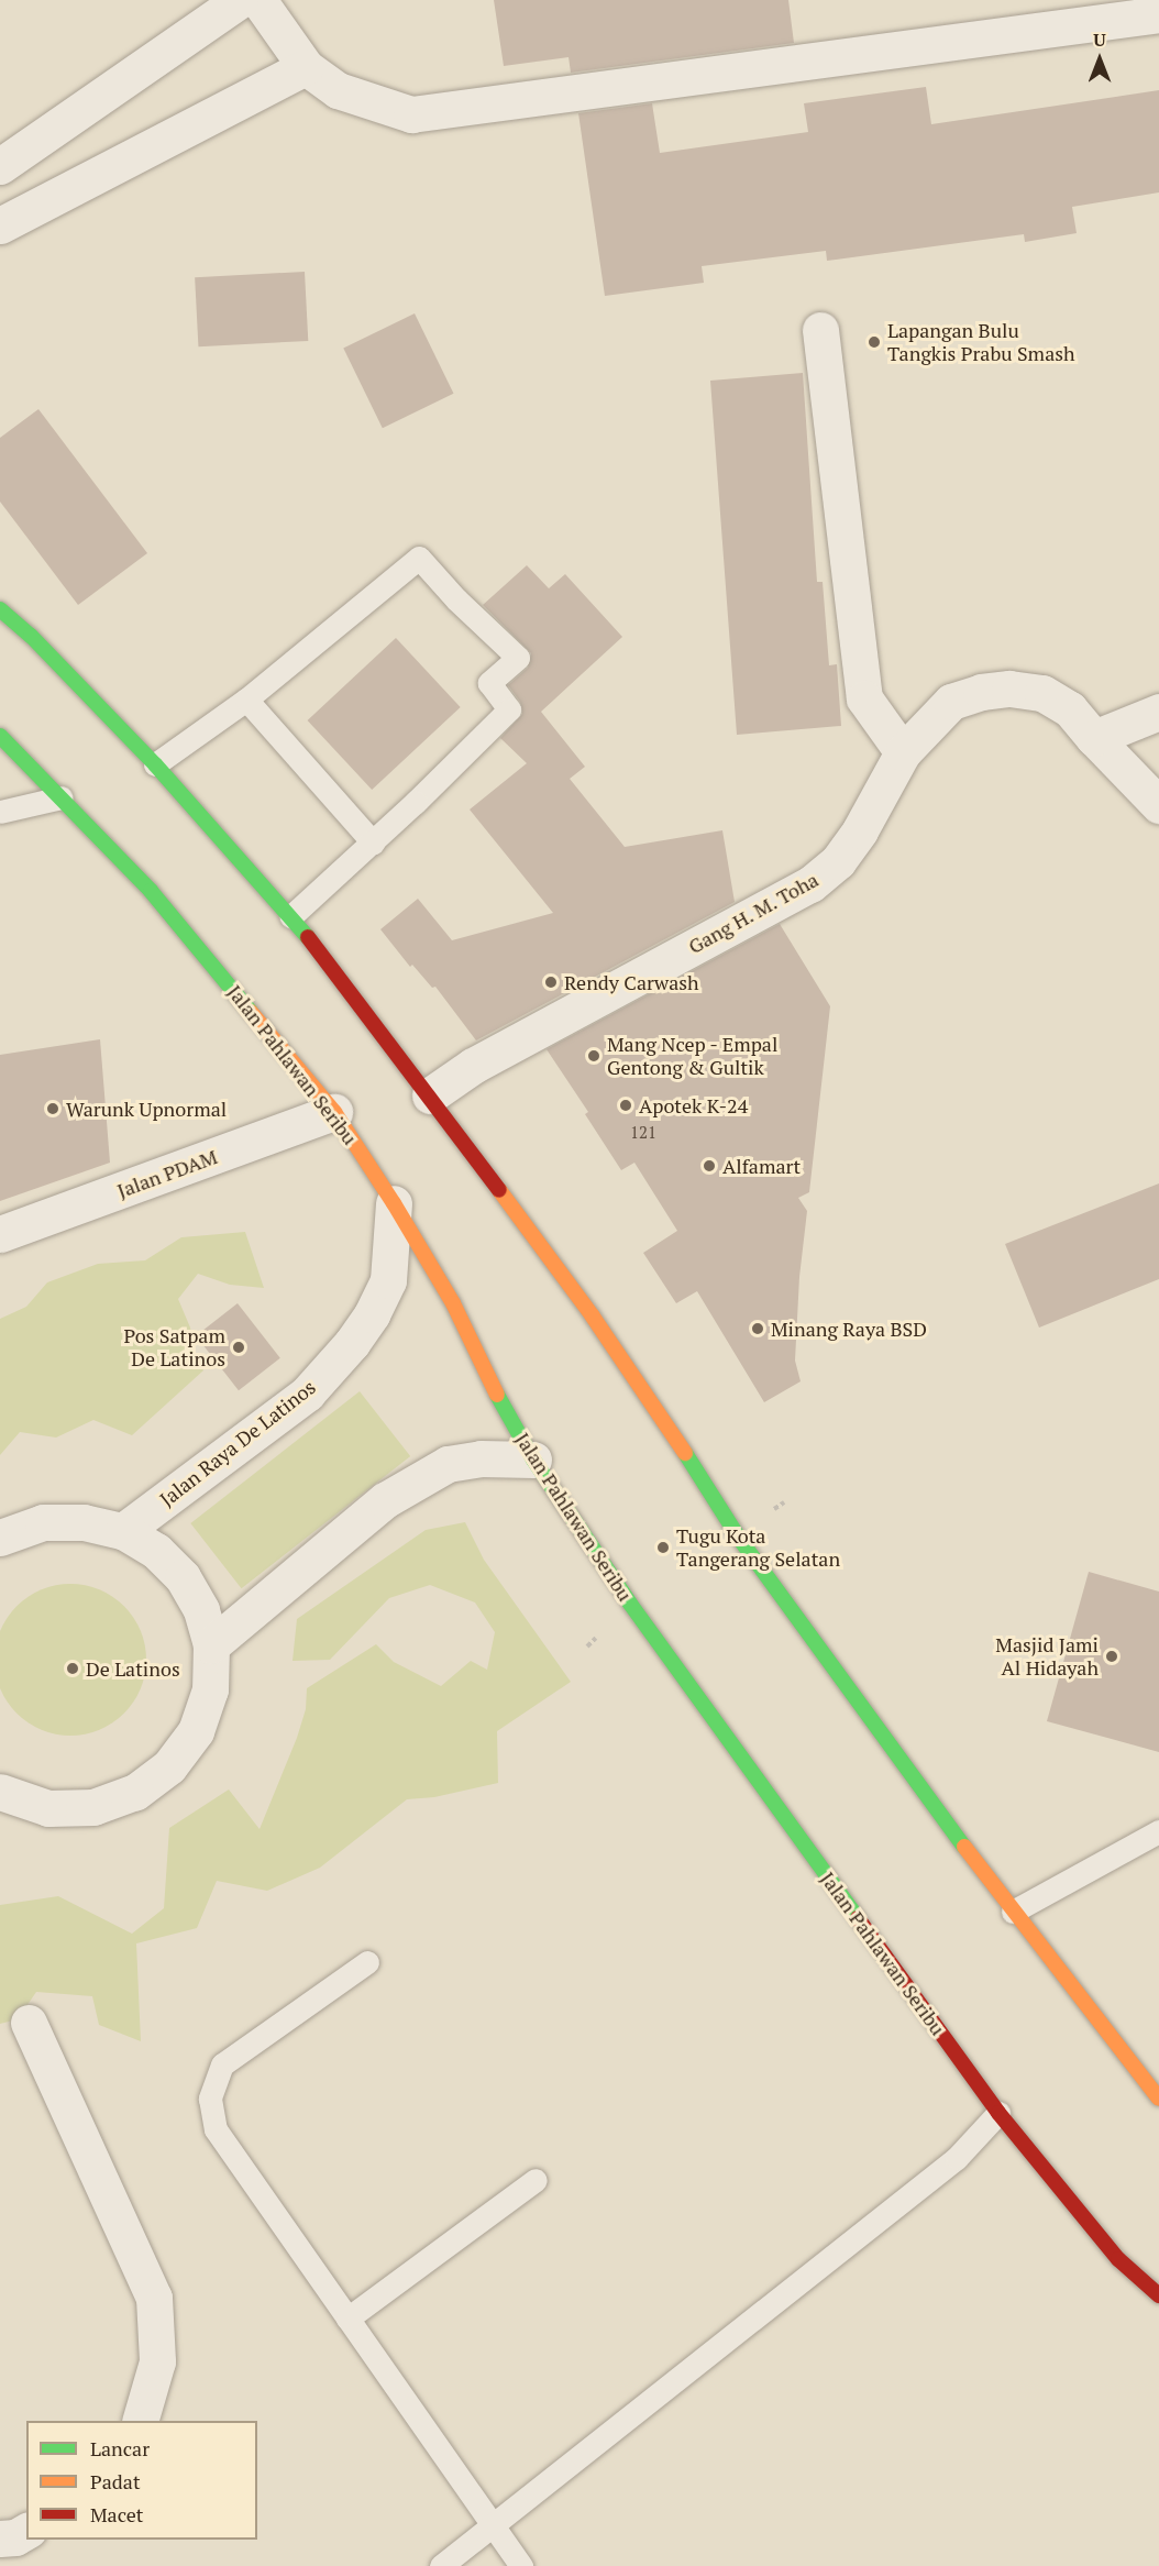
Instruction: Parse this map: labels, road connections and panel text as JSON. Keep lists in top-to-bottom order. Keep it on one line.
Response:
{"streets":{"main road":["Jalan Pahlawan Seribu"],"street":["Gang H. M. Toha","Jalan PDAM","Jalan Raya De Latinos"]},"crossings":[["Jalan Pahlawan Seribu","Jalan PDAM"],["Jalan Pahlawan Seribu","Jalan Raya De Latinos"]],"places":["Lapangan Bulu Tangkis Prabu Smash","Rendy Carwash","Mang Ncep - Empal Gentong & Gultik","Apotek K-24","Warunk Upnormal","Alfamart","Minang Raya BSD","Pos Satpam De Latinos","Tugu Kota Tangerang Selatan","Masjid Jami Al Hidayah","De Latinos"],"house_numbers":["121"],"legend":["Lancar","Padat","Macet"],"north":"top"}
